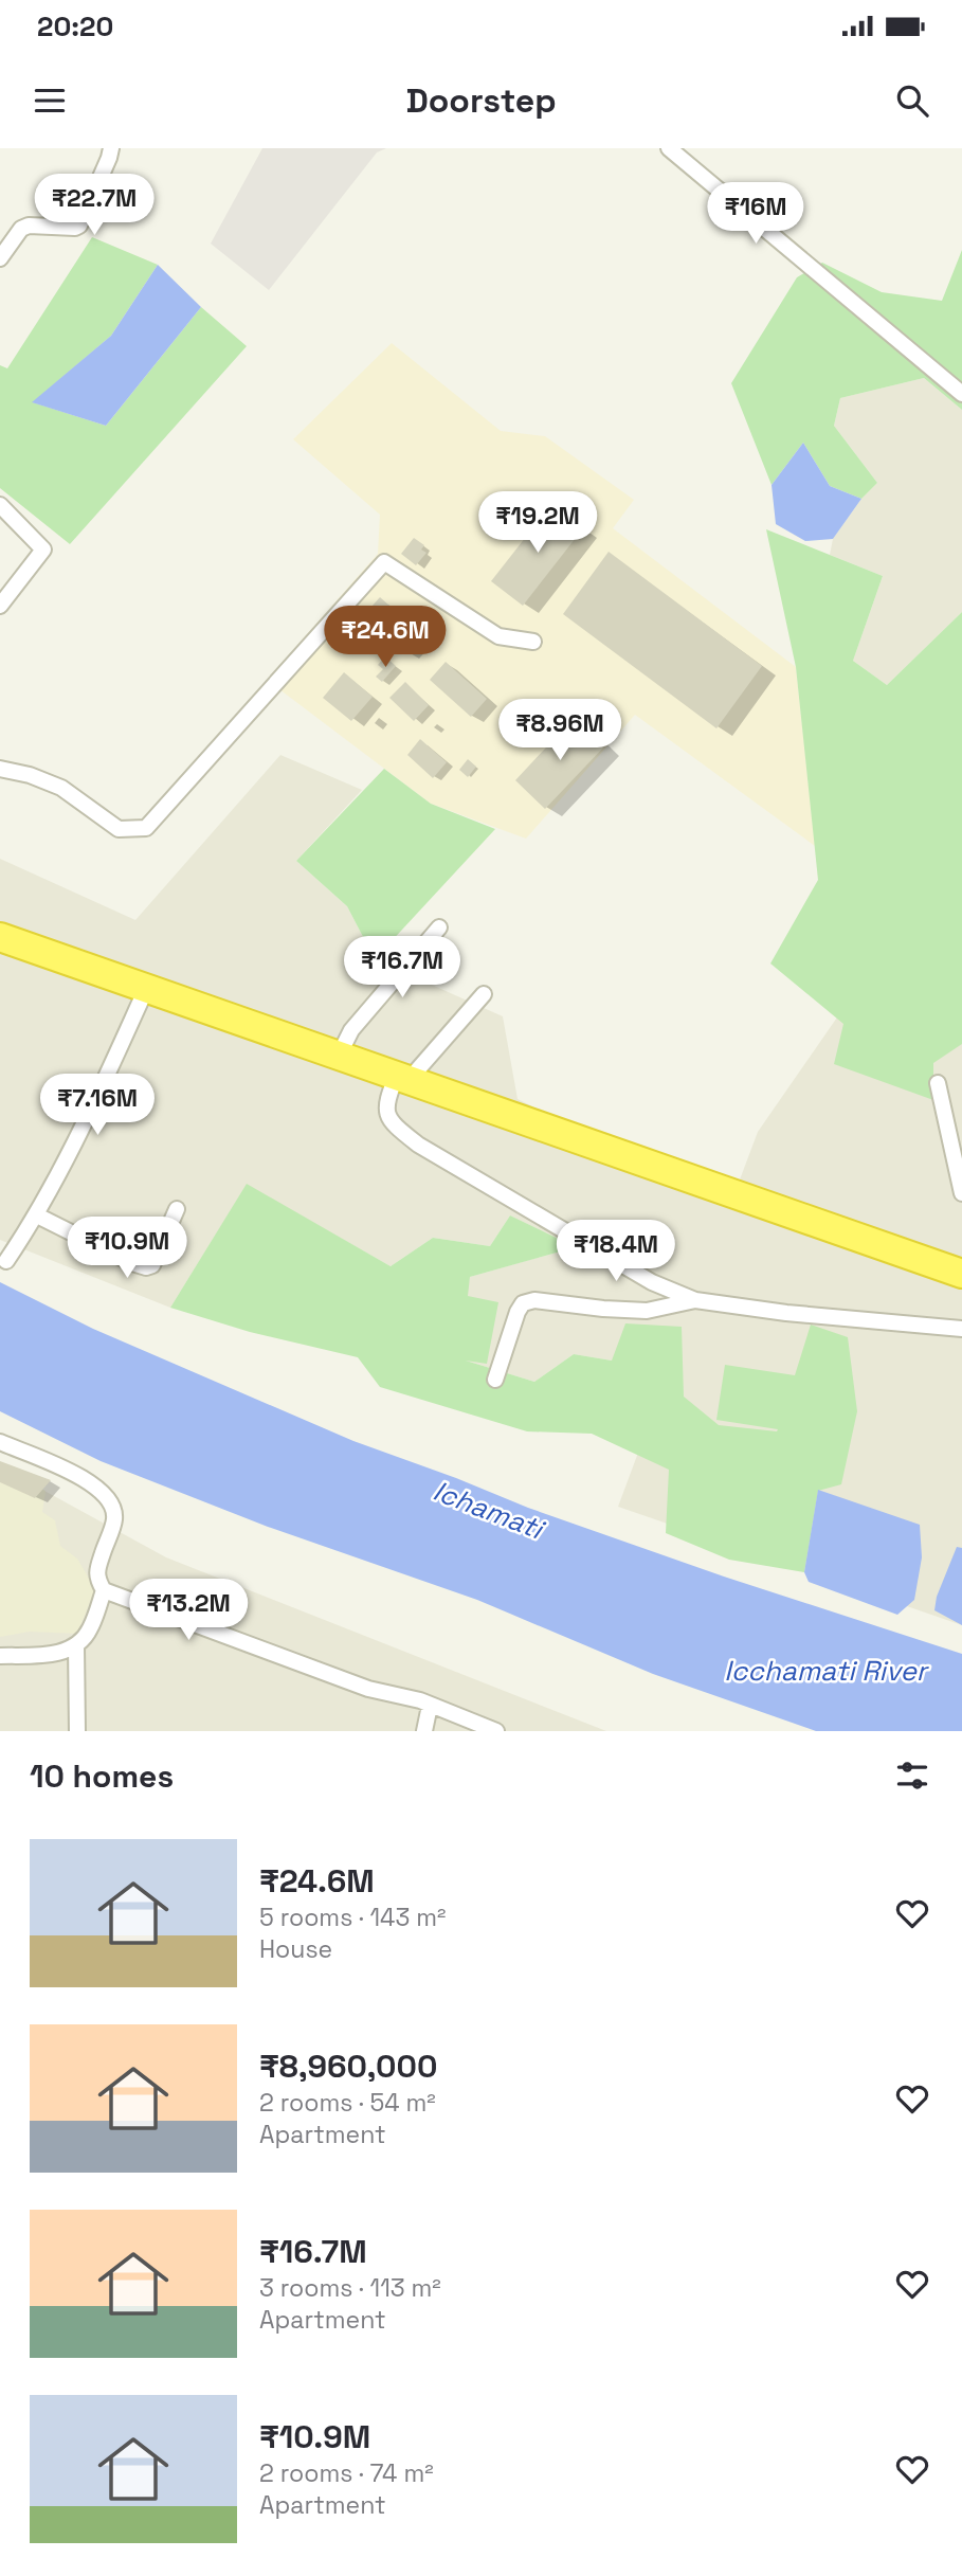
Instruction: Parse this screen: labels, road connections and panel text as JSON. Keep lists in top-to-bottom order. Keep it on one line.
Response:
{"water":["Ichamati","Icchamati River"],"page":{"status":"20:20","header":"Doorstep","price":["₹22.7M","₹16M","₹19.2M","₹24.6M","₹8.96M","₹16.7M","₹7.16M","₹10.9M","₹18.4M","₹13.2M"],"heading":"10 homes","list":[{"name":"₹24.6M","note":"5 rooms · 143 m² · House"},{"name":"₹8,960,000","note":"2 rooms · 54 m² · Apartment"},{"name":"₹16.7M","note":"3 rooms · 113 m² · Apartment"},{"name":"₹10.9M","note":"2 rooms · 74 m² · Apartment"}]}}
